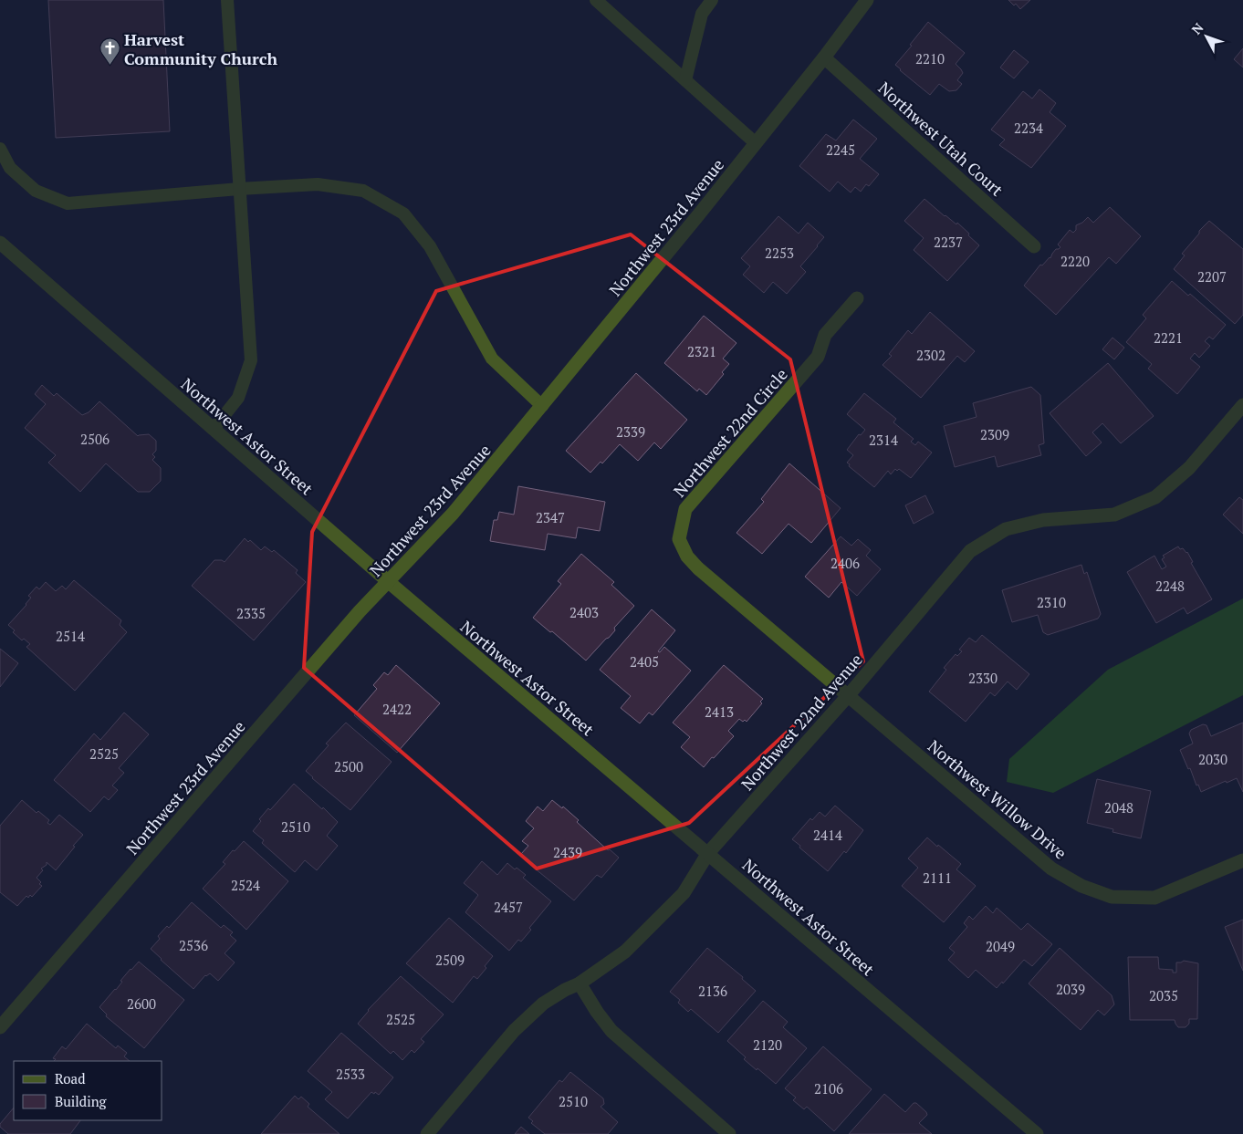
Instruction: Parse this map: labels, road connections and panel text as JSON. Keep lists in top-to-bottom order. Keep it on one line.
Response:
{"streets":{"street":["Northwest Utah Court","Northwest 23rd Avenue","Northwest 22nd Circle","Northwest Astor Street","Northwest 22nd Avenue","Northwest Willow Drive"]},"crossings":[["Northwest Utah Court","Northwest 23rd Avenue"],["Northwest 23rd Avenue","Northwest Astor Street"],["Northwest 22nd Circle","Northwest 22nd Avenue"],["Northwest 22nd Circle","Northwest Willow Drive"],["Northwest Astor Street","Northwest 22nd Avenue"],["Northwest 22nd Avenue","Northwest Willow Drive"]],"places":{"church":["Harvest Community Church"]},"house_numbers":["2210","2234","2245","2237","2253","2220","2207","2221","2321","2302","2339","2309","2506","2314","2347","2406","2248","2310","2403","2335","2514","2405","2330","2422","2413","2525","2030","2500","2048","2510","2414","2439","2111","2524","2457","2536","2049","2509","2039","2136","2035","2600","2525","2120","2533","2106","2510"],"legend":["Road","Building"],"north":"top left"}
